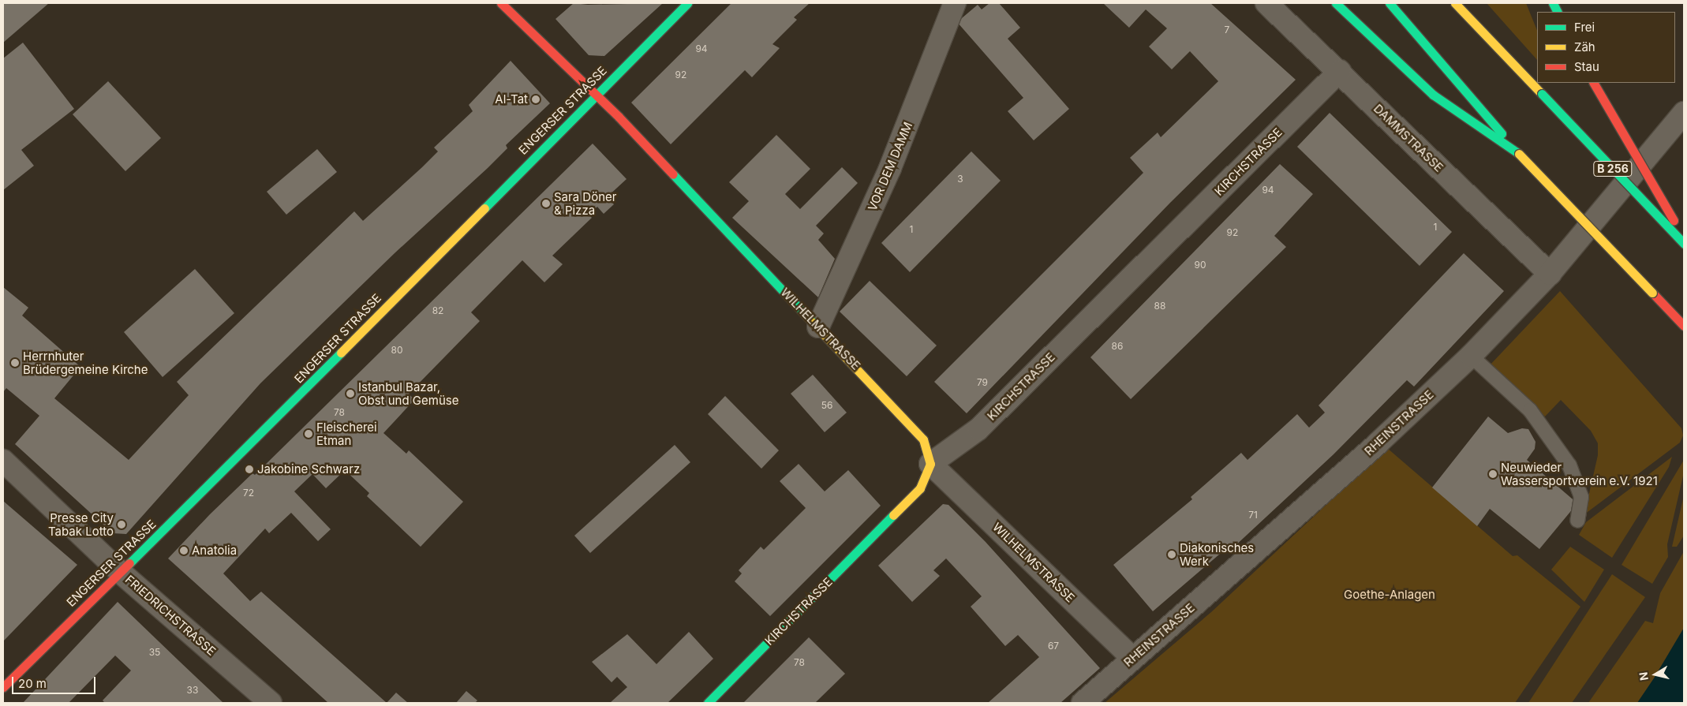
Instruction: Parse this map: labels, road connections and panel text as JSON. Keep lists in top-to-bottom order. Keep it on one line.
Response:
{"streets":{"main road":["ENGERSER STRASSE","KIRCHSTRASSE","B 256","WILHELMSTRASSE"],"street":["DAMMSTRASSE","VOR DEM DAMM","RHEINSTRASSE","FRIEDRICHSTRASSE"]},"crossings":[["ENGERSER STRASSE","WILHELMSTRASSE"],["ENGERSER STRASSE","FRIEDRICHSTRASSE"],["DAMMSTRASSE","KIRCHSTRASSE"],["DAMMSTRASSE","RHEINSTRASSE"],["KIRCHSTRASSE","WILHELMSTRASSE"],["VOR DEM DAMM","WILHELMSTRASSE"],["WILHELMSTRASSE","RHEINSTRASSE"]],"parks":["Goethe-Anlagen"],"places":["Al-Tat","Sara Döner & Pizza","Herrnhuter Brüdergemeine Kirche","Istanbul Bazar, Obst und Gemüse","Fleischerei Etman","Jakobine Schwarz","Neuwieder Wassersportverein e.V. 1921","Presse City Tabak Lotto","Anatolia","Diakonisches Werk"],"house_numbers":["7","94","92","3","94","1","1","92","90","88","82","86","80","79","56","78","72","71","67","35","78","33"],"legend":["Frei","Zäh","Stau"],"scale_bar":"20 m","north":"left"}
